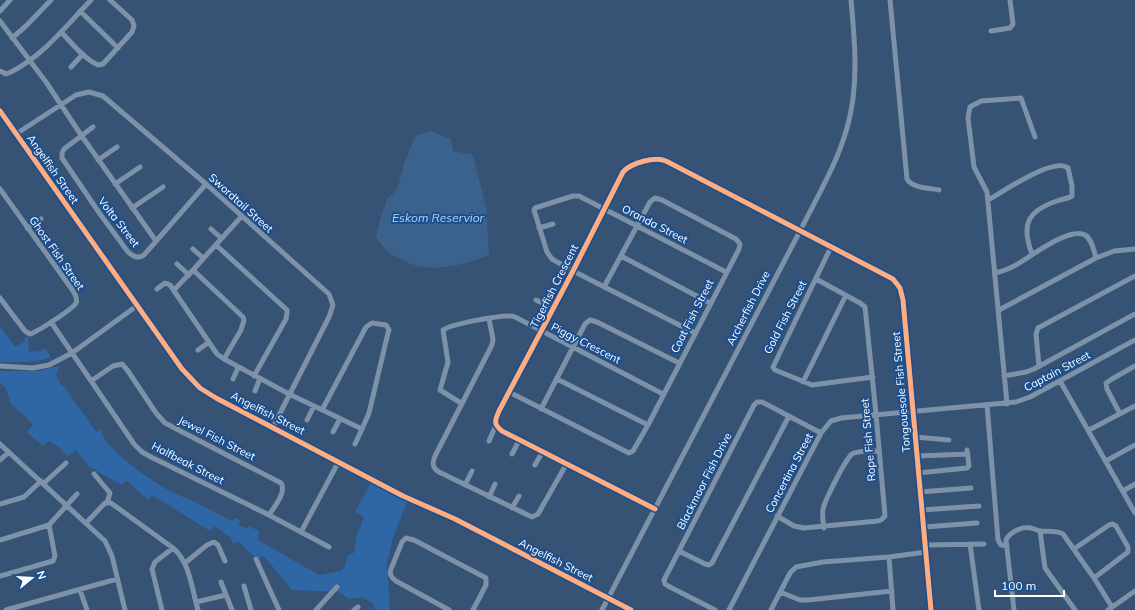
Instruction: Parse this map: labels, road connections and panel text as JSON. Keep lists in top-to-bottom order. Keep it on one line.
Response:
{"streets":{"street":["Angelfish Street","Swordtail Street","Volta Street","Oranda Street","Ghost Fish Street","Tigerfish Crescent","Archerfish Drive","Coat Fish Street","Gold Fish Street","Piggy Crescent","Captain Street","Tongouesole Fish Street","Jewel Fish Street","Rope Fish Street","Halfbeak Street","Concertina Street","Blackmoor Fish Drive"]},"crossings":[["Angelfish Street","Swordtail Street"],["Angelfish Street","Archerfish Drive"],["Swordtail Street","Volta Street"],["Oranda Street","Tigerfish Crescent"],["Oranda Street","Coat Fish Street"],["Ghost Fish Street","Halfbeak Street"],["Tigerfish Crescent","Archerfish Drive"],["Tigerfish Crescent","Coat Fish Street"],["Tigerfish Crescent","Piggy Crescent"],["Tigerfish Crescent","Tongouesole Fish Street"],["Archerfish Drive","Tongouesole Fish Street"],["Coat Fish Street","Piggy Crescent"],["Gold Fish Street","Tongouesole Fish Street"],["Gold Fish Street","Rope Fish Street"],["Captain Street","Tongouesole Fish Street"],["Captain Street","Concertina Street"],["Tongouesole Fish Street","Concertina Street"],["Jewel Fish Street","Halfbeak Street"],["Rope Fish Street","Concertina Street"],["Concertina Street","Blackmoor Fish Drive"]],"water":["Eskom Reservior"],"scale_bar":"100 m","north":"right"}
